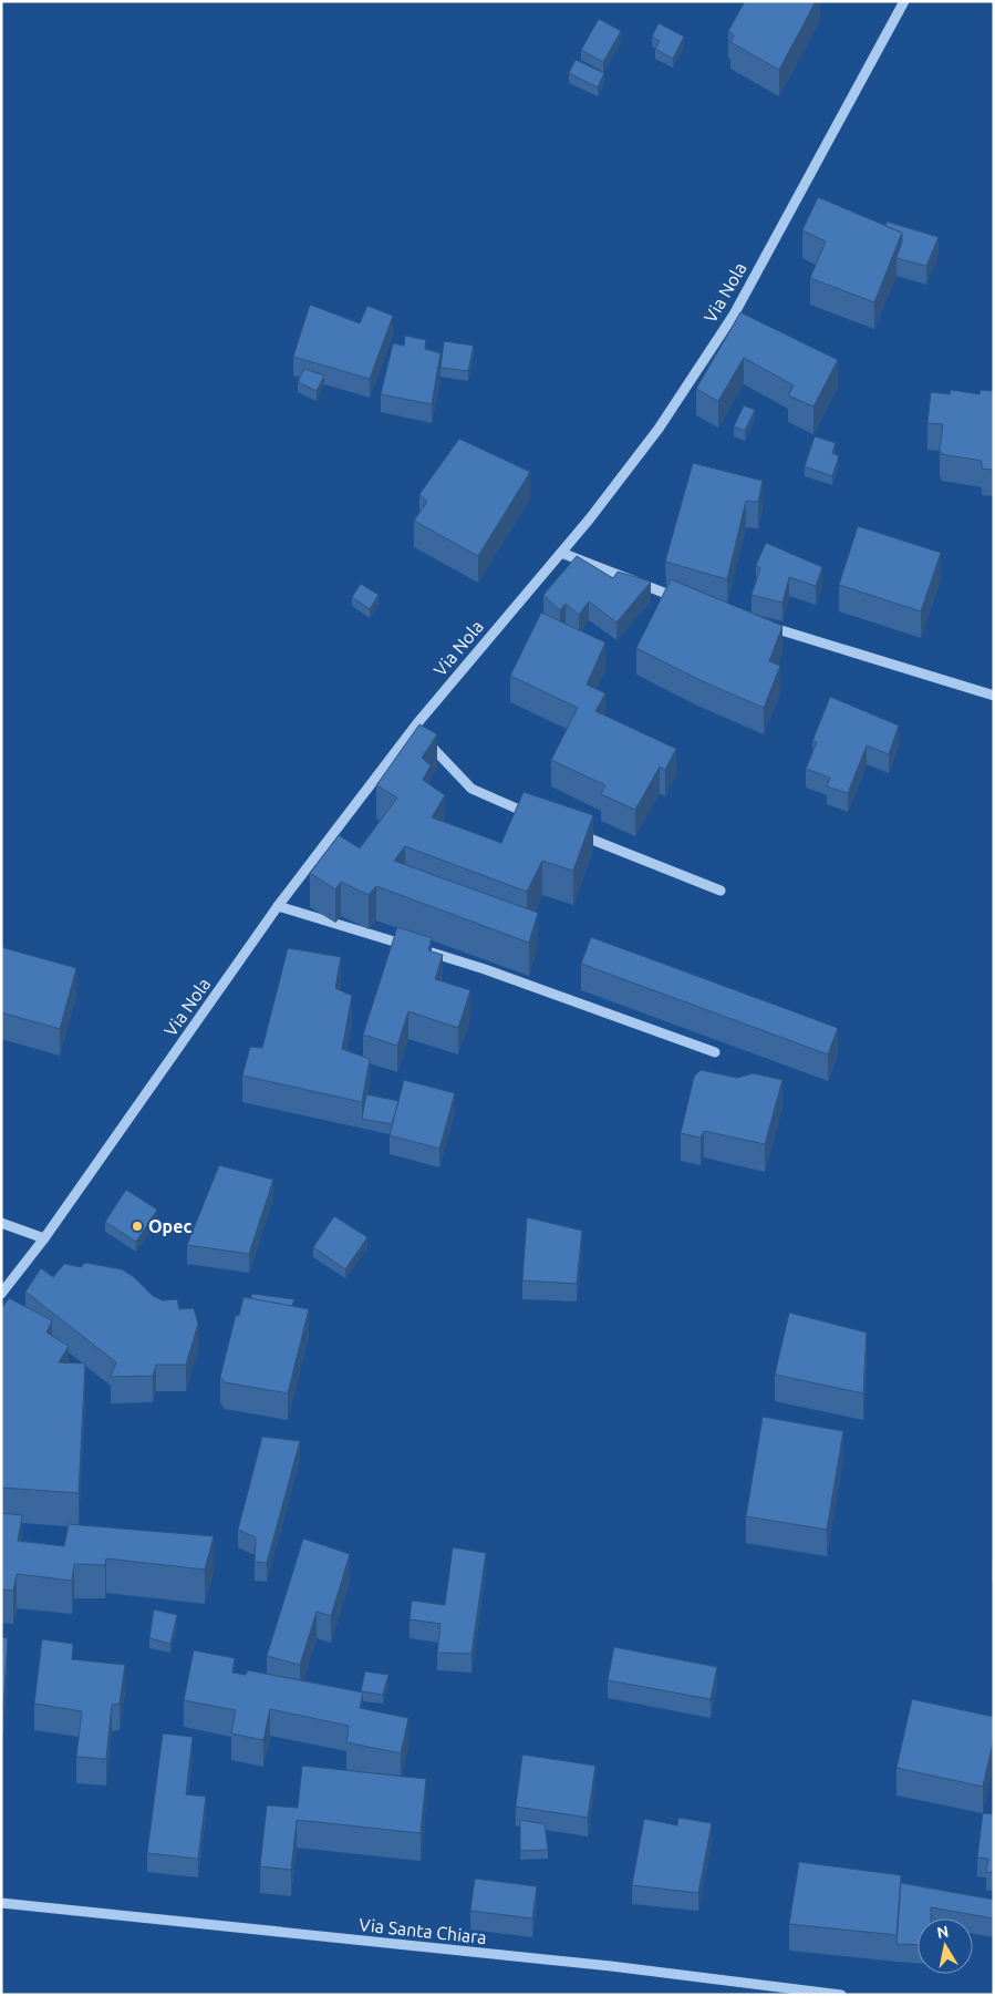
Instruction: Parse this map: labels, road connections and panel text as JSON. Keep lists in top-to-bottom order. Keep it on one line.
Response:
{"streets":{"street":["Via Nola","Via Santa Chiara"]},"places":["Opec"],"north":"top"}
